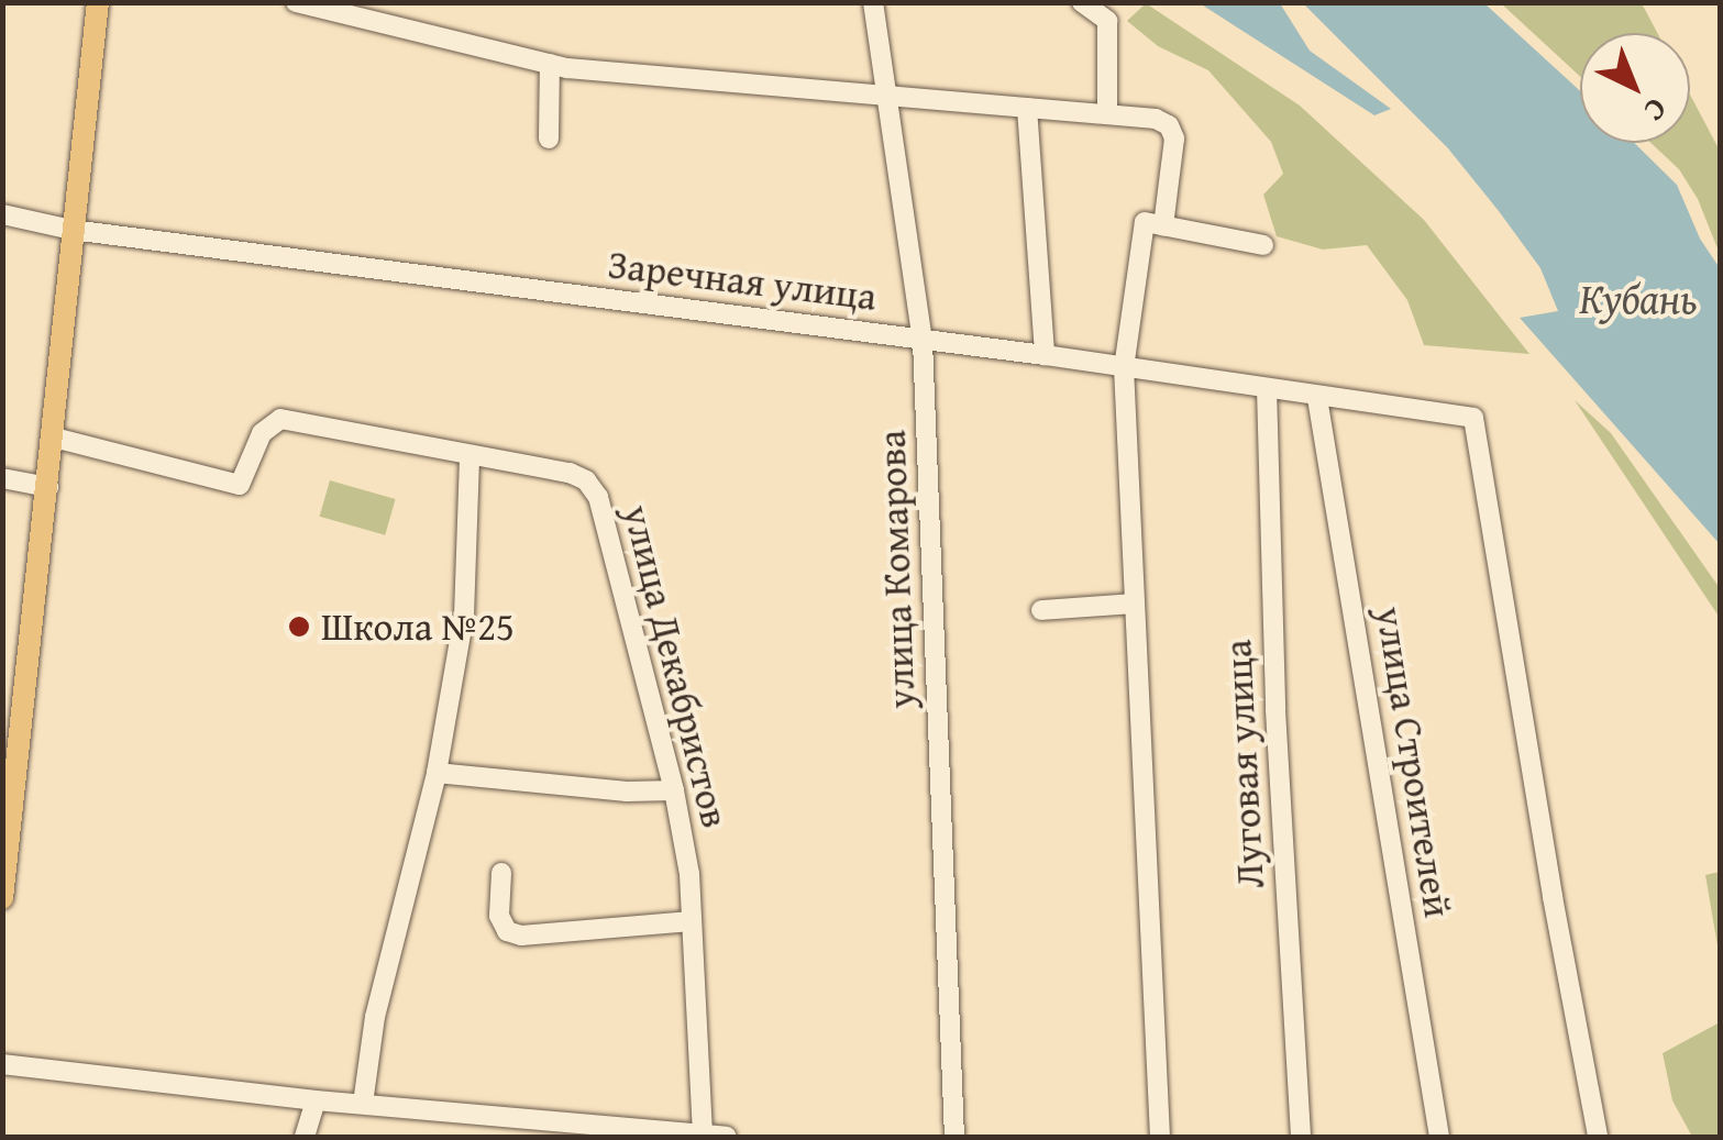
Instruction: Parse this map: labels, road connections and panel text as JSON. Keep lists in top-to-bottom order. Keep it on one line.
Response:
{"streets":{"street":["Заречная улица","улица Комарова","улица Декабристов","улица Строителей","Луговая улица"]},"crossings":[["Заречная улица","улица Комарова"],["Заречная улица","улица Строителей"],["Заречная улица","Луговая улица"]],"water":["Кубань"],"places":["Школа №25"],"north":"bottom right"}
